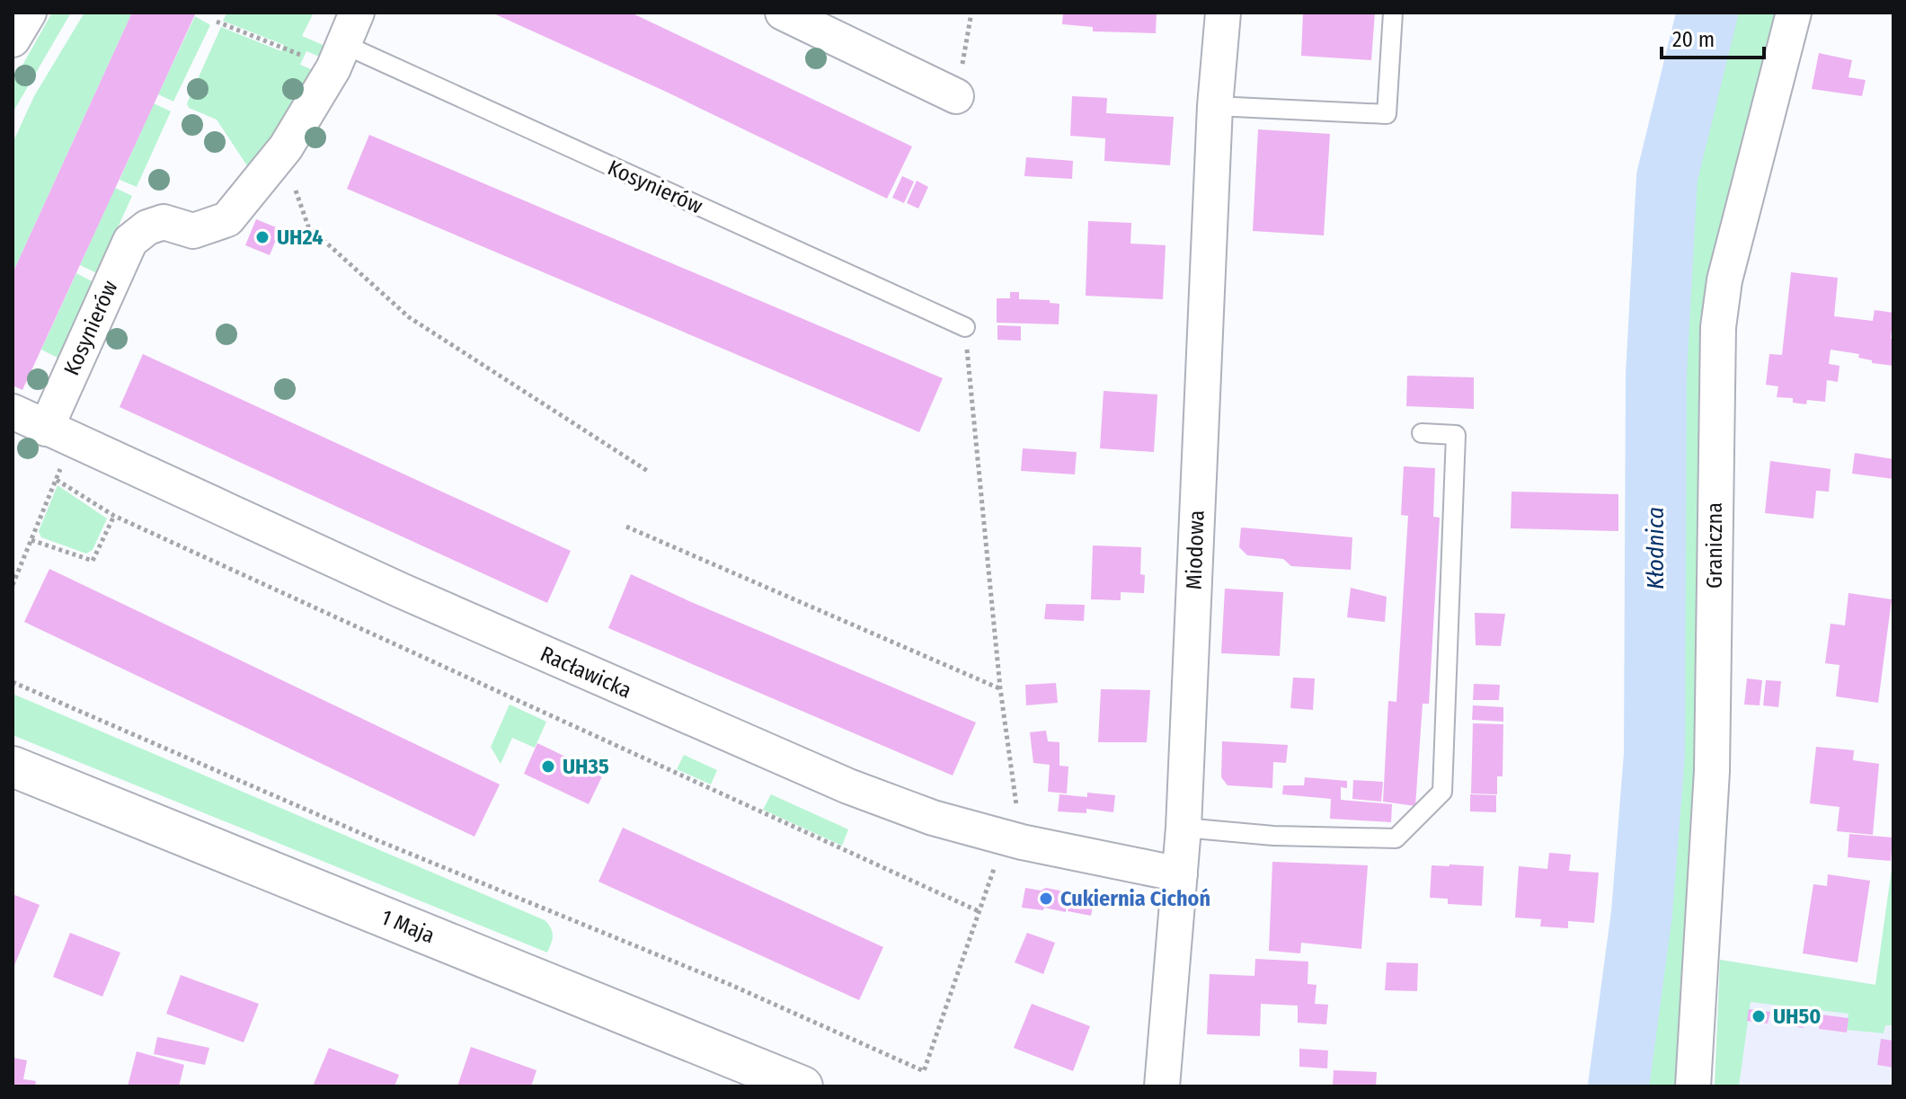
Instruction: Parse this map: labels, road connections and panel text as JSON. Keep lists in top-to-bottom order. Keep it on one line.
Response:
{"streets":{"main road":["1 Maja"],"street":["Kosynierów","Graniczna","Miodowa","Racławicka"]},"crossings":[["Kosynierów","Racławicka"],["Miodowa","Racławicka"]],"water":["Kłodnica"],"places":["UH24","UH35","Cukiernia Cichoń","UH50"],"scale_bar":"20 m"}
